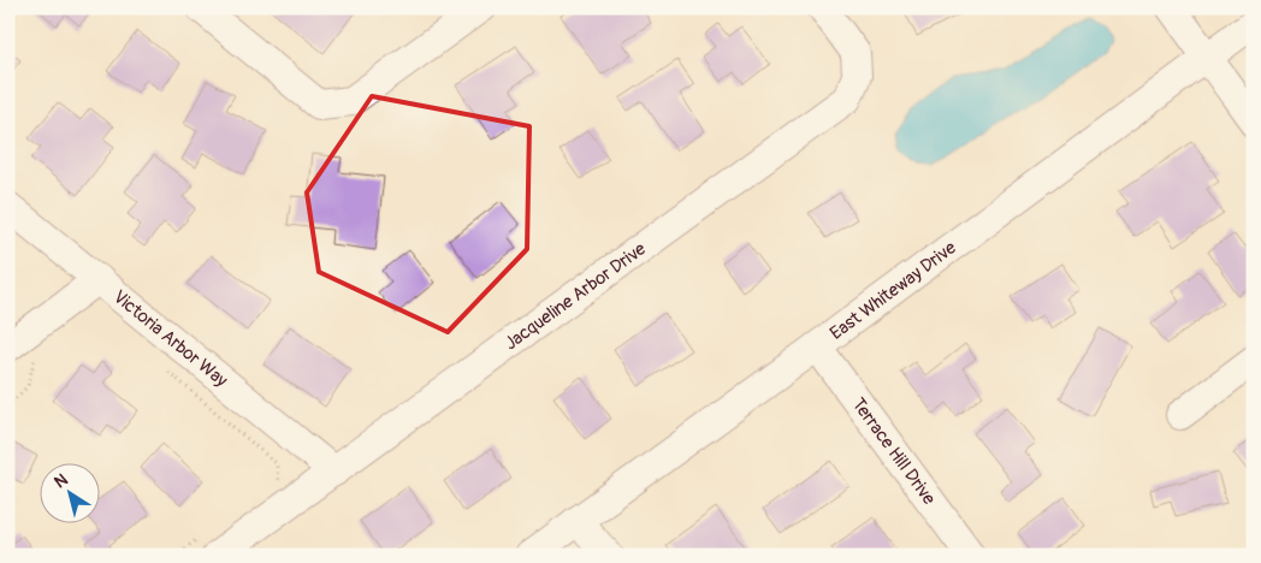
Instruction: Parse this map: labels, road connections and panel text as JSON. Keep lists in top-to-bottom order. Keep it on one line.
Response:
{"streets":{"street":["East Whiteway Drive","Jacqueline Arbor Drive","Victoria Arbor Way","Terrace Hill Drive"]},"crossings":[["East Whiteway Drive","Terrace Hill Drive"],["Jacqueline Arbor Drive","Victoria Arbor Way"]],"north":"top left"}
